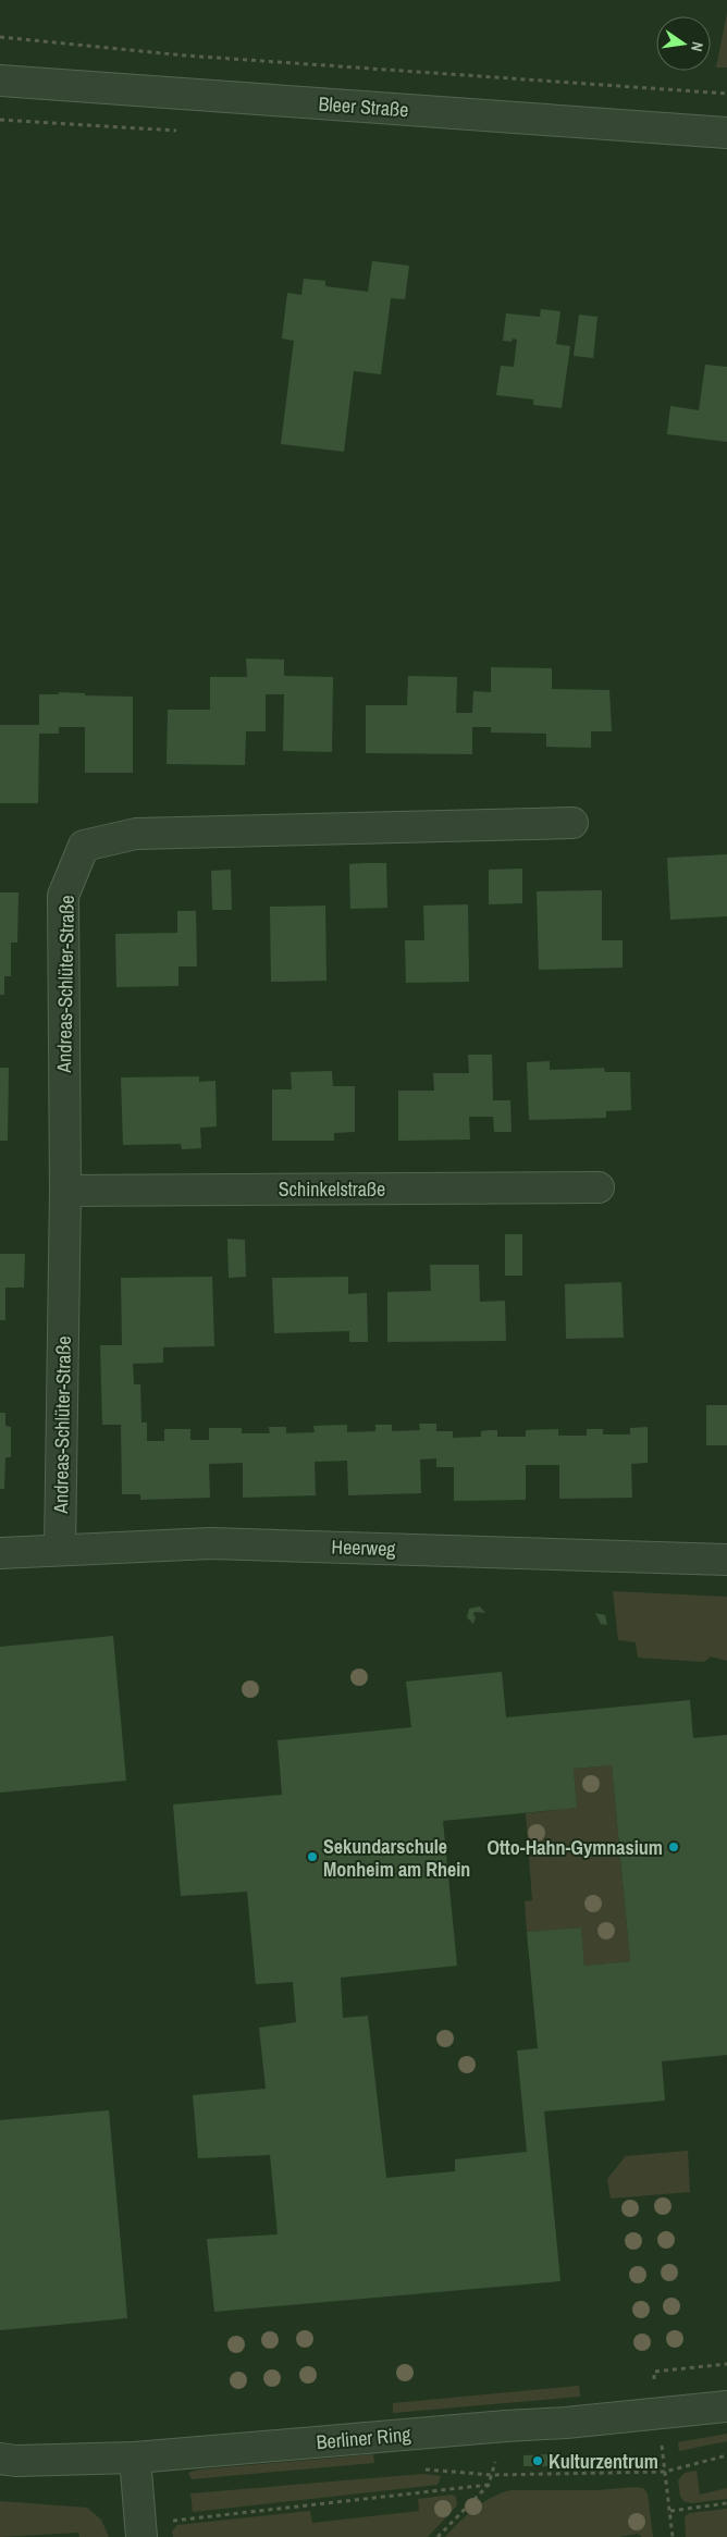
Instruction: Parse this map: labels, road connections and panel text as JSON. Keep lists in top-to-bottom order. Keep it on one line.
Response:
{"streets":{"street":["Bleer Straße","Andreas-Schlüter-Straße","Schinkelstraße","Heerweg","Berliner Ring"]},"crossings":[["Andreas-Schlüter-Straße","Schinkelstraße"],["Andreas-Schlüter-Straße","Heerweg"]],"places":["Otto-Hahn-Gymnasium","Sekundarschule Monheim am Rhein","Kulturzentrum"],"north":"right"}
